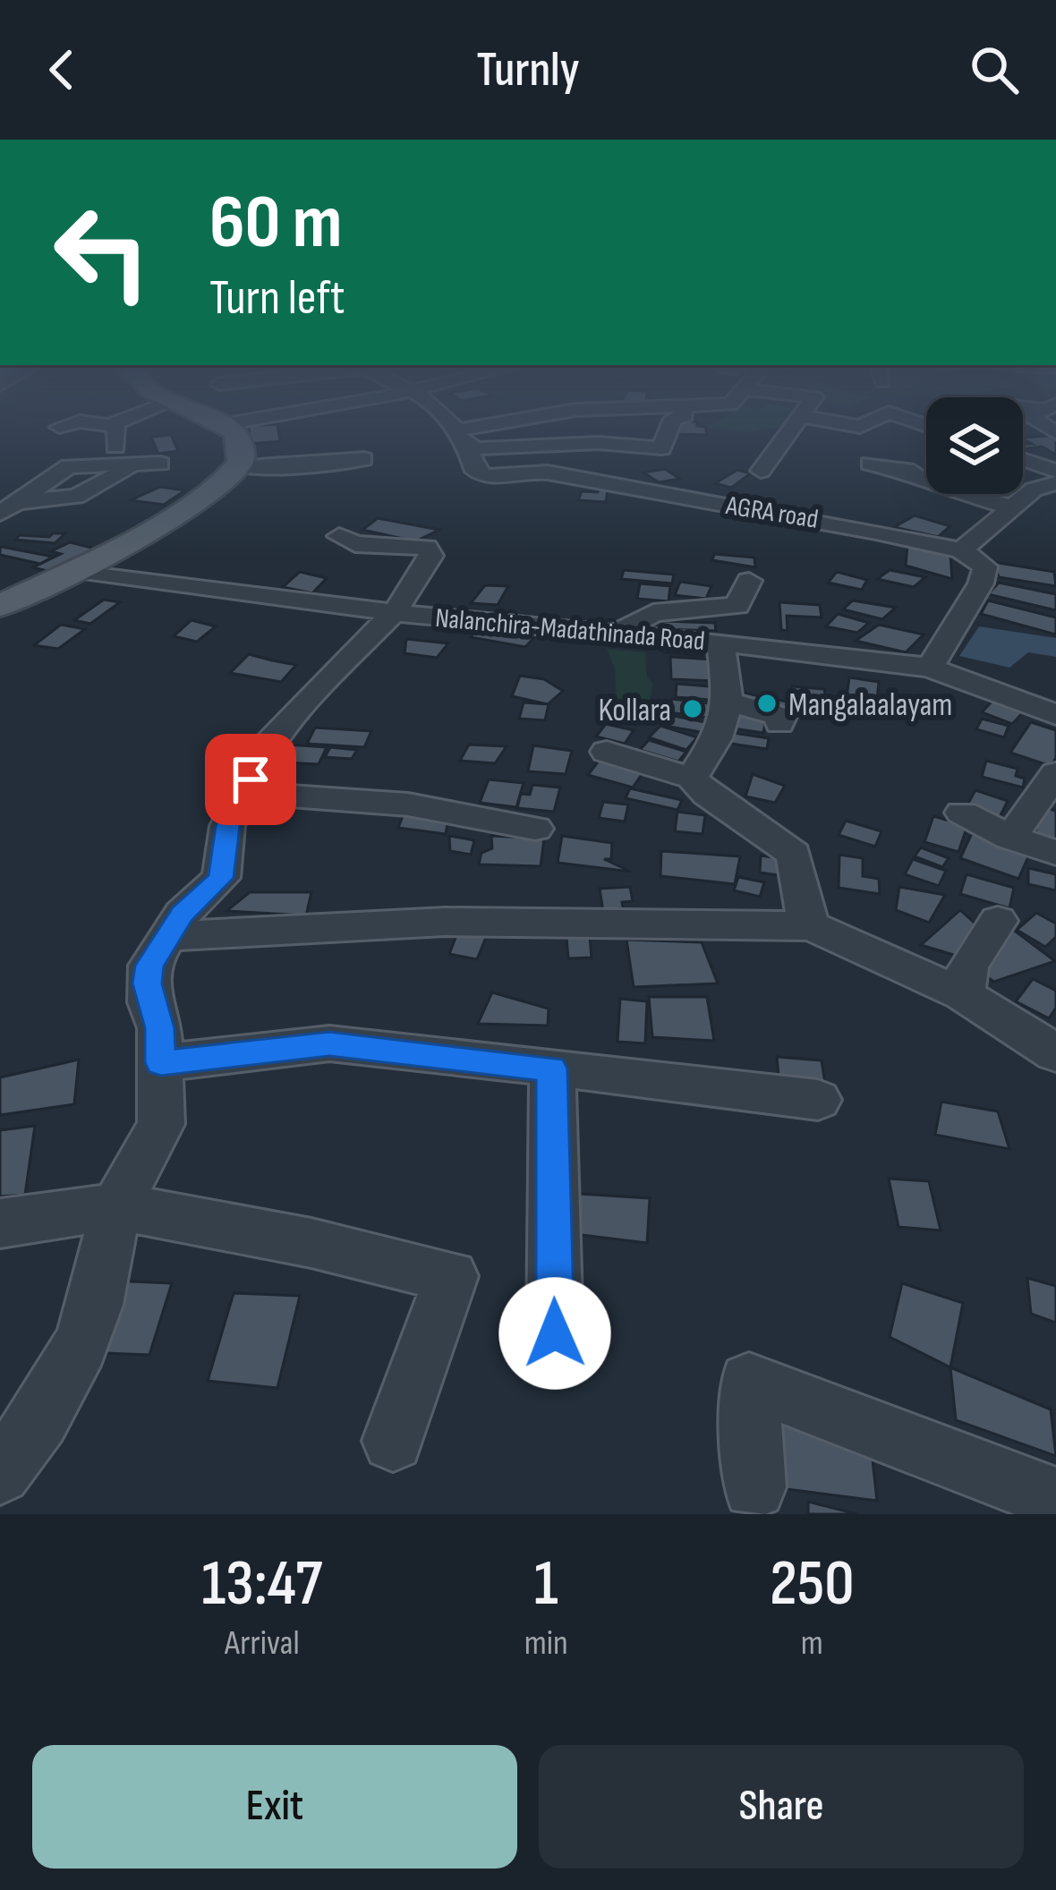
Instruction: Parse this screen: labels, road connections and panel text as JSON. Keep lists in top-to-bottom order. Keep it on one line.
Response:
{"streets":{"street":["AGRA road","Nalanchira-Madathinada Road"]},"places":["Mangalaalayam","Kollara"],"page":{"header":"Turnly","turn":["60 m","Turn left"],"eta":["13:47","Arrival","1","min","250","m"],"buttons":["Exit","Share"]}}
